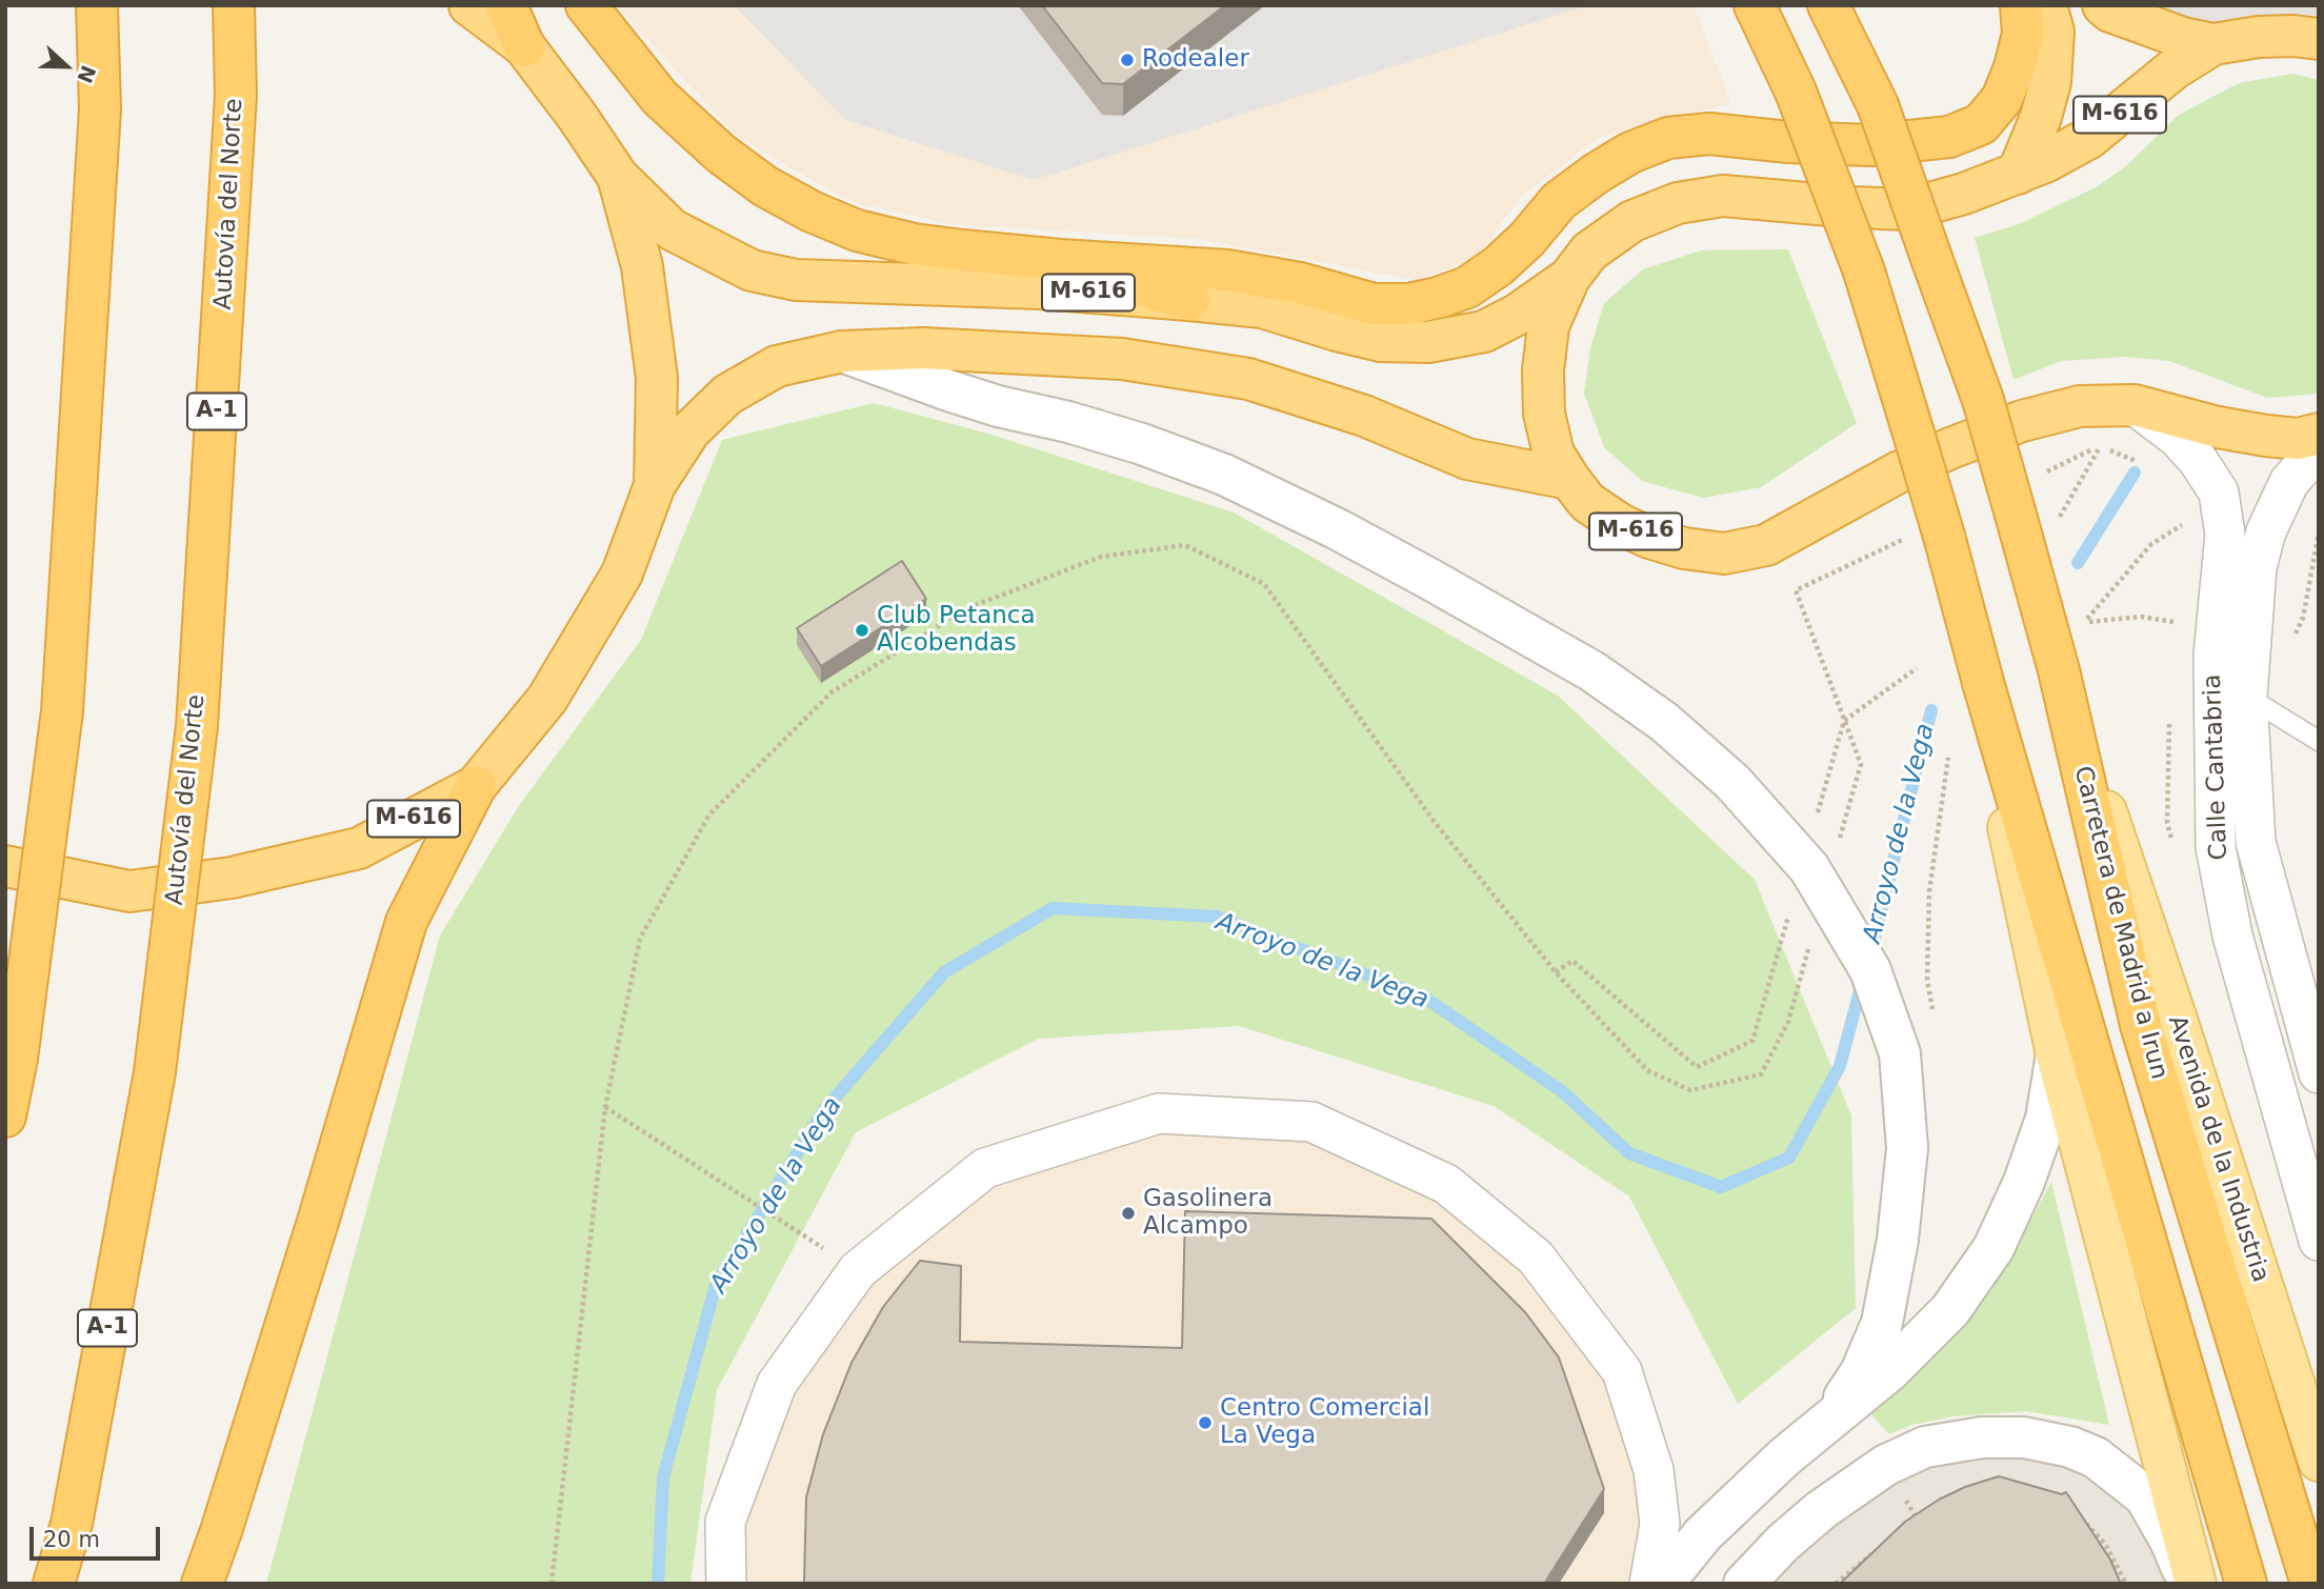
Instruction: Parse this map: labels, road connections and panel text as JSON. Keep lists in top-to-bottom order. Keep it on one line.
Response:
{"streets":{"highway":["M-616","Autovía del Norte","A-1","Carretera de Madrid a Irun"],"main road":["Avenida de la Industria"],"street":["Calle Cantabria"]},"crossings":[["M-616","Calle Cantabria"],["Carretera de Madrid a Irun","Avenida de la Industria"]],"water":["Arroyo de la Vega"],"places":["Rodealer","Club Petanca Alcobendas","Gasolinera Alcampo","Centro Comercial La Vega"],"scale_bar":"20 m","north":"right"}
